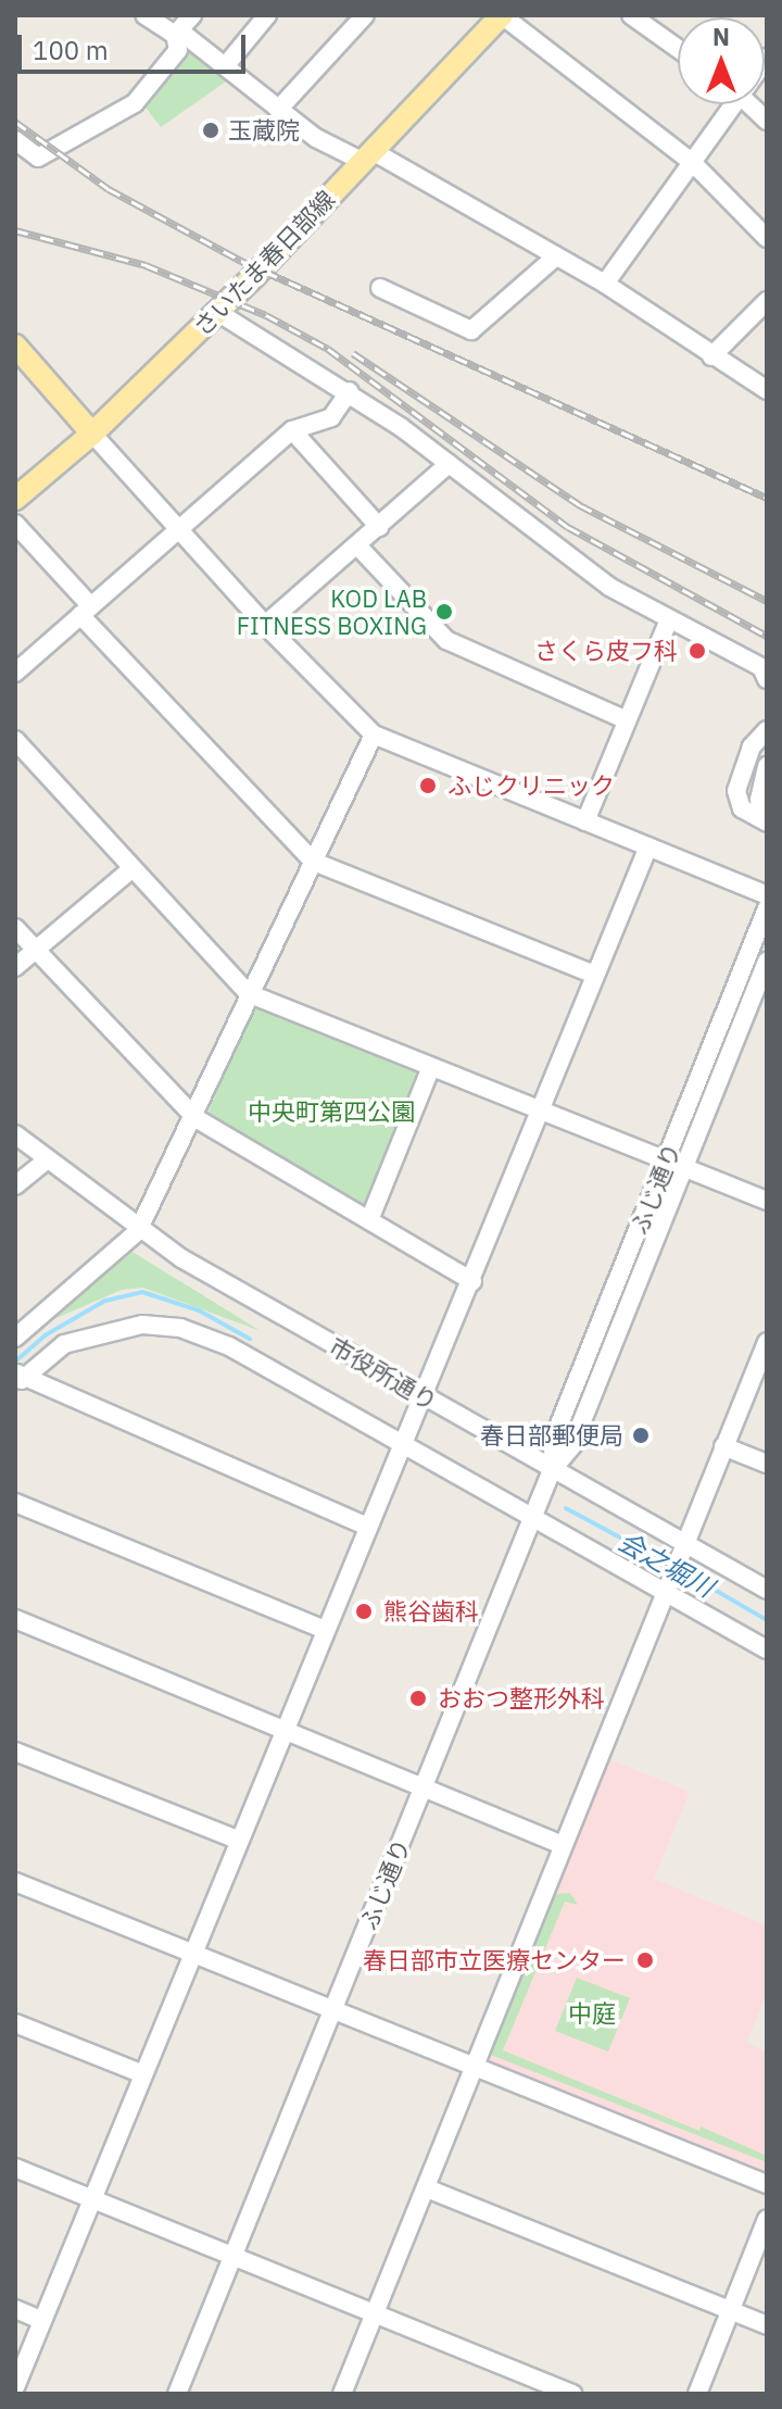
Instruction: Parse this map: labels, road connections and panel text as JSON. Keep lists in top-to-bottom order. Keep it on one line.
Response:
{"streets":{"main road":["さいたま春日部線"],"street":["ふじ通り","市役所通り"]},"crossings":[["ふじ通り","市役所通り"]],"water":["会之堀川"],"parks":["中央町第四公園","中庭"],"places":["玉蔵院","KOD LAB FITNESS BOXING","さくら皮フ科","ふじクリニック","春日部郵便局","熊谷歯科","おおつ整形外科","春日部市立医療センター"],"scale_bar":"100 m","north":"top"}
